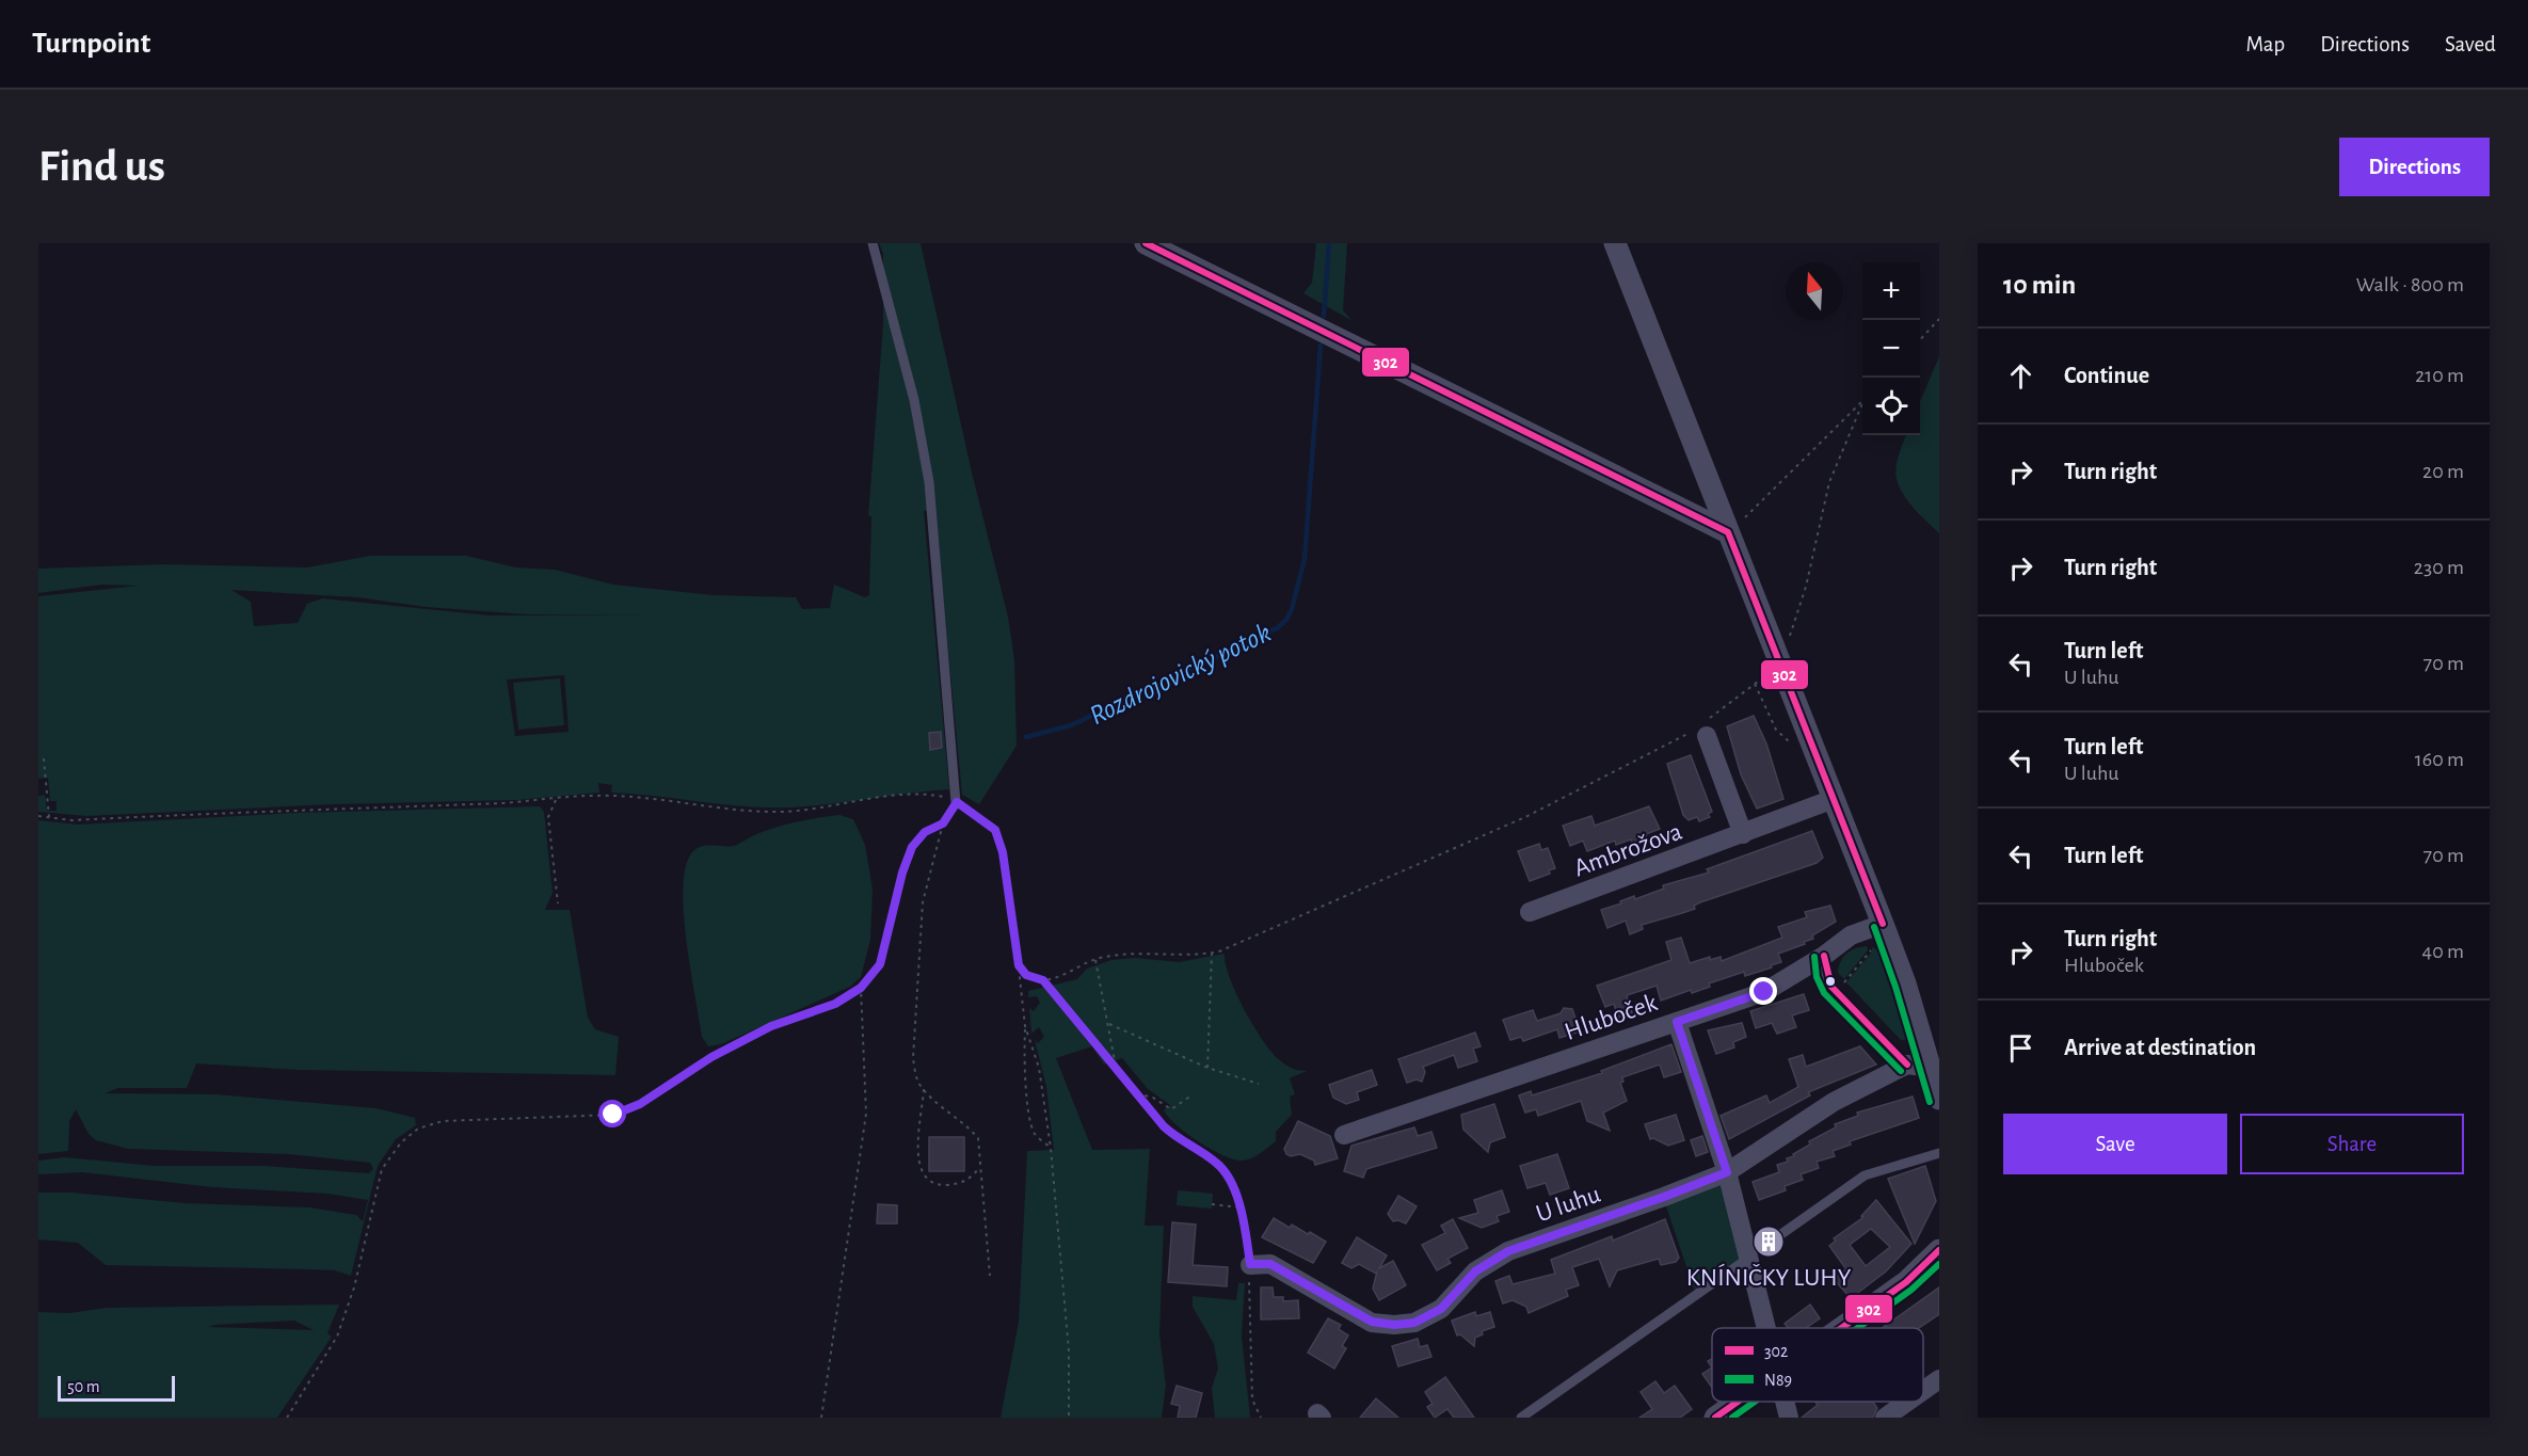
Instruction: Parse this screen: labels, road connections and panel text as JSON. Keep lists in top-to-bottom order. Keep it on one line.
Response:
{"streets":{"street":["Ambrožova","Hluboček","U luhu"]},"water":["Rozdrojovický potok"],"places":{"building":["KNÍNIČKY LUHY"]},"lines":["transit line 302","transit line N89"],"legend":["302","N89"],"scale_bar":"50 m","north":"top","page":{"header":"Turnpoint","nav":["Map","Directions","Saved"],"buttons":["Directions",["Save","Share"]],"title":"Find us","heading":["10 min","Walk · 800 m"],"map_buttons":["+","−"],"list":[["Continue","210 m"],["Turn right","20 m"],["Turn right","230 m"],["Turn left","U luhu","70 m"],["Turn left","U luhu","160 m"],["Turn left","70 m"],["Turn right","Hluboček","40 m"],"Arrive at destination"],"scale":"50 m"}}
